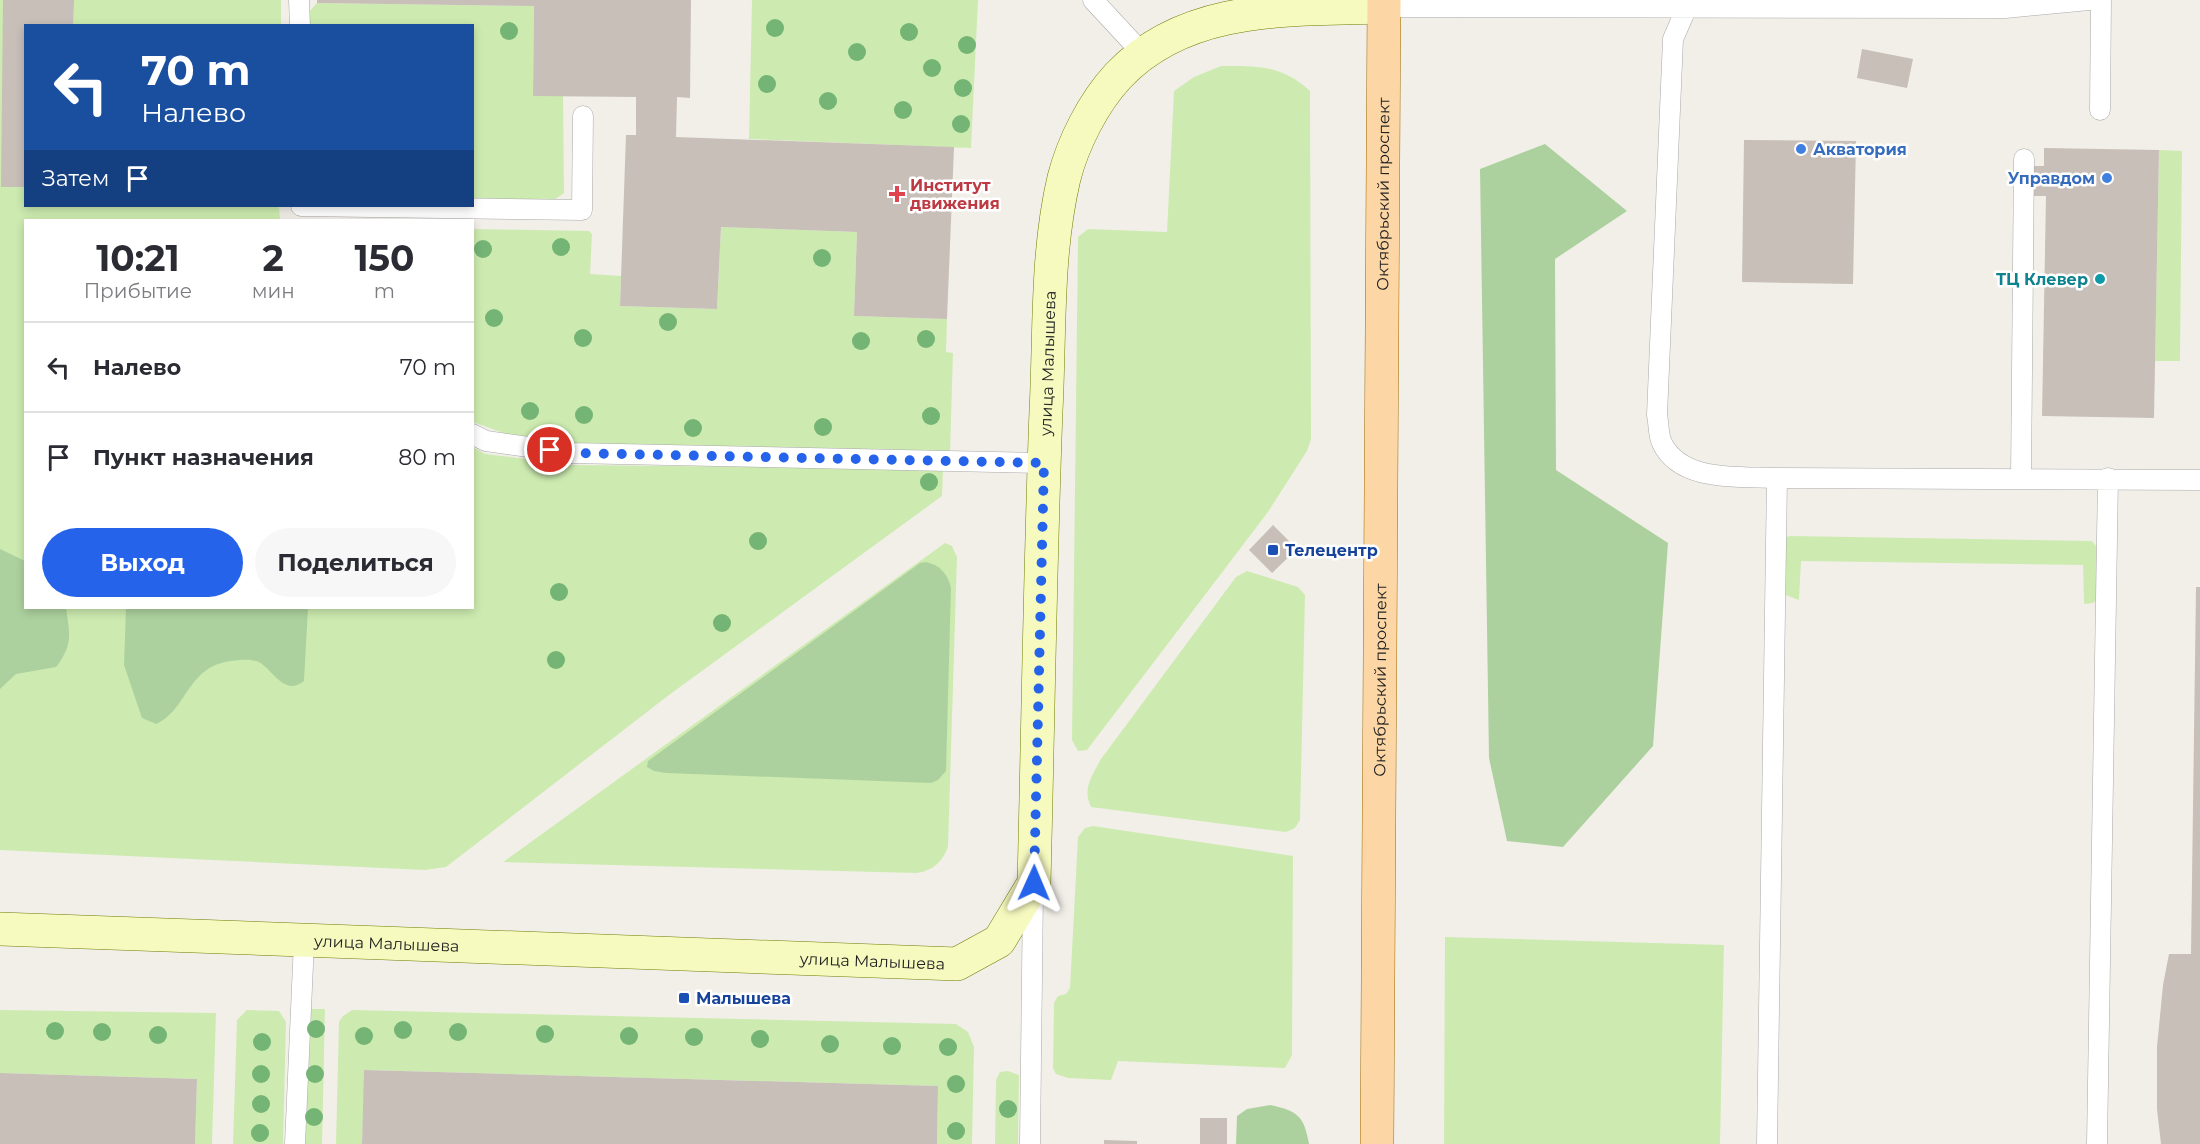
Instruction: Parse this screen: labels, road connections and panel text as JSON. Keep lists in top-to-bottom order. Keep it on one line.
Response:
{"streets":{"main road":["Октябрьский проспект"],"street":["улица Малышева"]},"crossings":[["Октябрьский проспект","улица Малышева"]],"places":{"other":["Акватория","Управдом","ТЦ Клевер"],"health":["Институт движения"],"transit":["Телецентр","Малышева"]},"page":{"turn":["70 m","Налево"],"then":"Затем","eta":["10:21","Прибытие","2","мин","150","m"],"list":[{"name":"Налево","value":"70 m"},{"name":"Пункт назначения","value":"80 m"}],"buttons":["Выход","Поделиться"]}}
